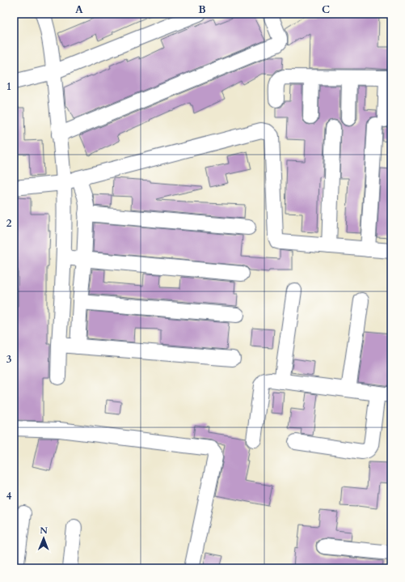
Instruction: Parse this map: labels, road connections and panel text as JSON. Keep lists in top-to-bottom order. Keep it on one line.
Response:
{"north":"top","grid":{"columns":["A","B","C"],"rows":["1","2","3","4"]}}
